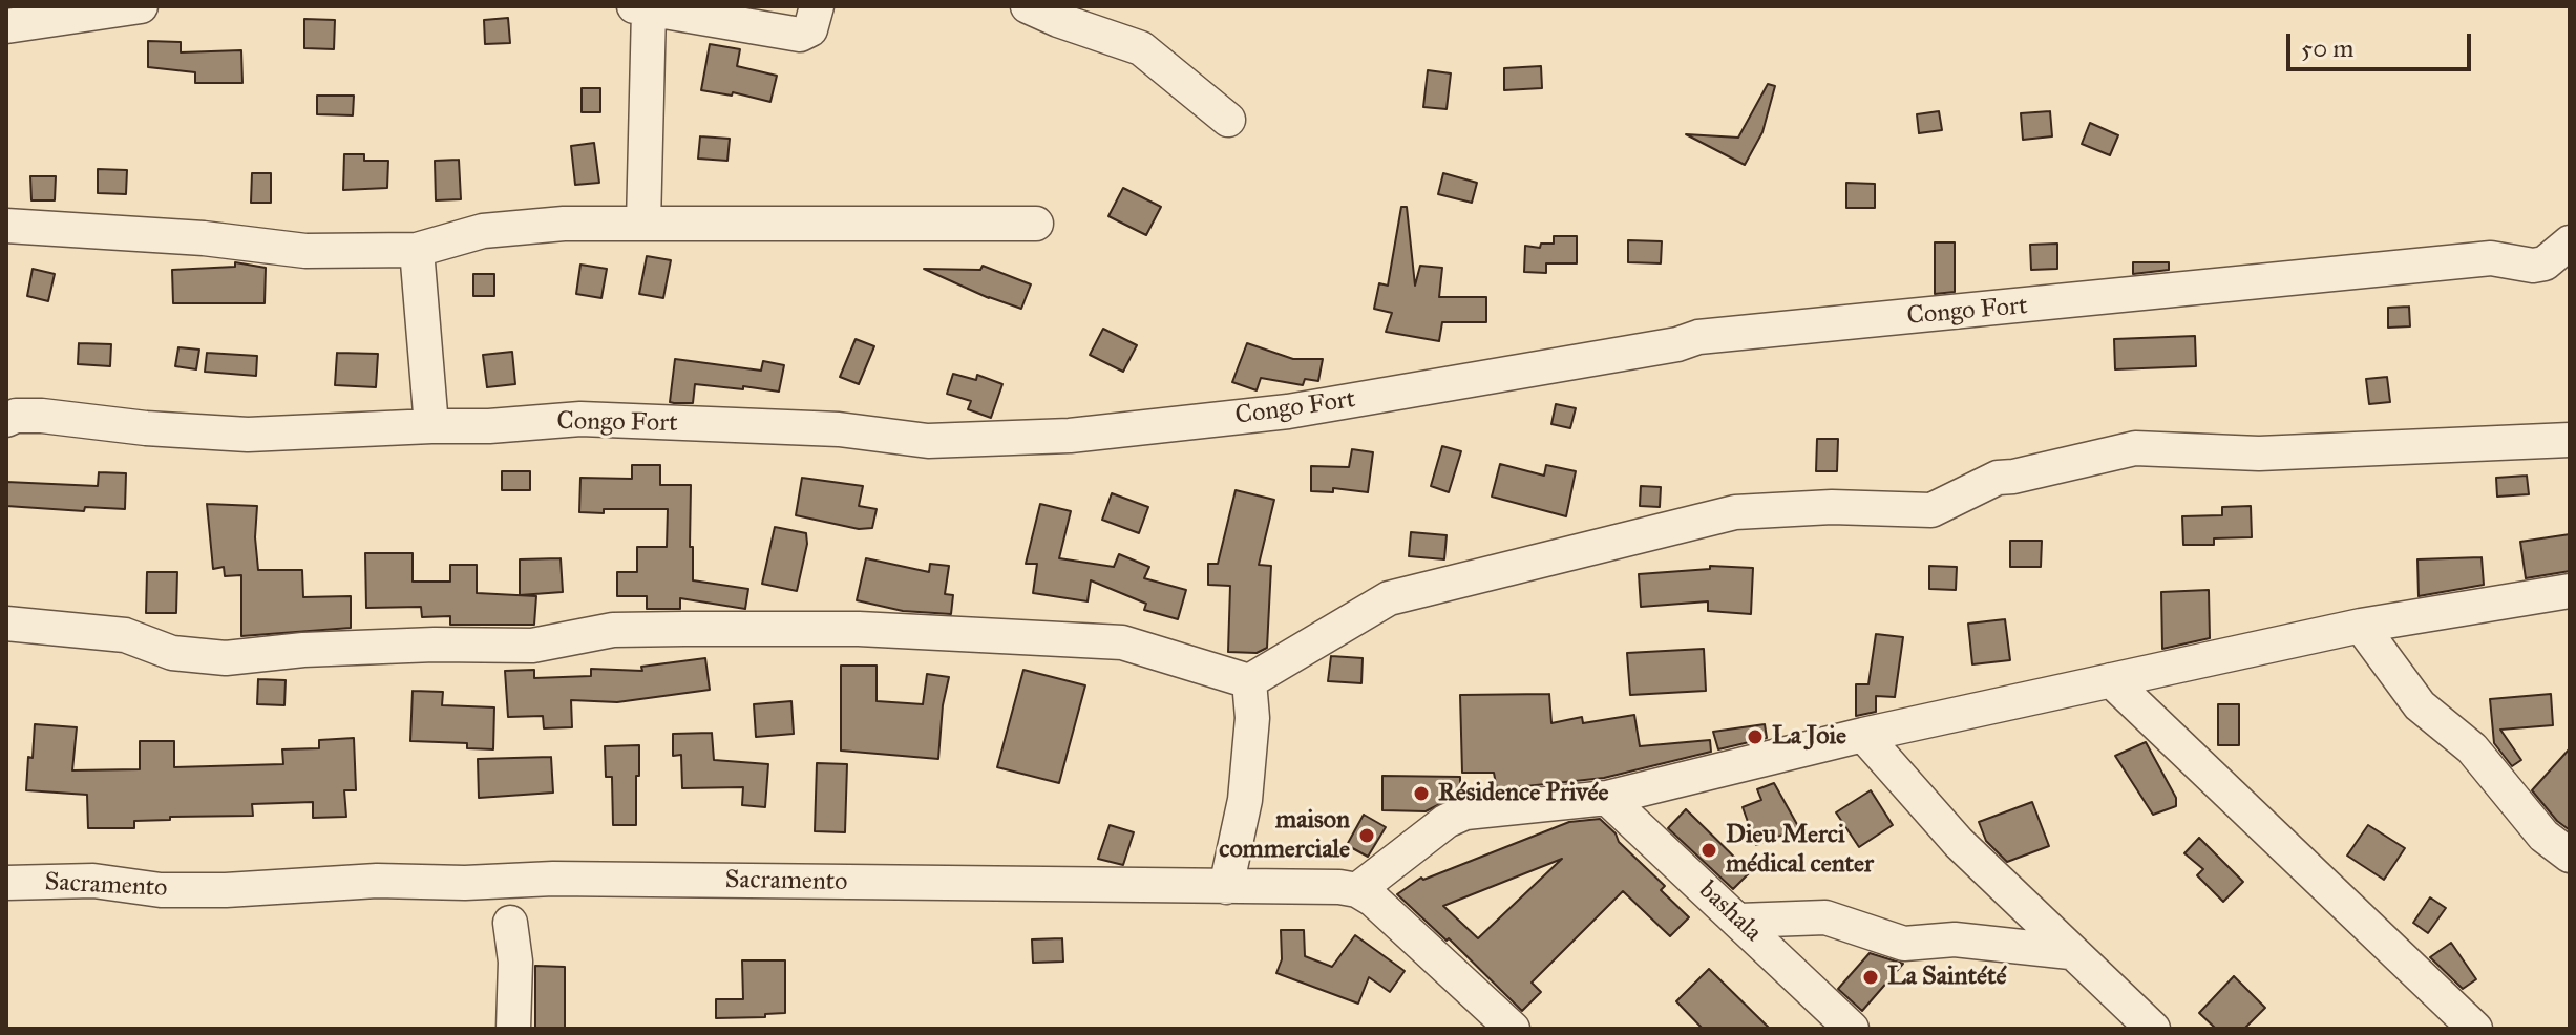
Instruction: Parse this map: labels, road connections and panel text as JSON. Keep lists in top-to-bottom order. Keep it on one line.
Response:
{"streets":{"street":["Congo Fort","Sacramento","bashala"]},"places":["La Joie","Résidence Privée","maison commerciale","Dieu Merci médical center","La Saintété"],"scale_bar":"50 m"}
